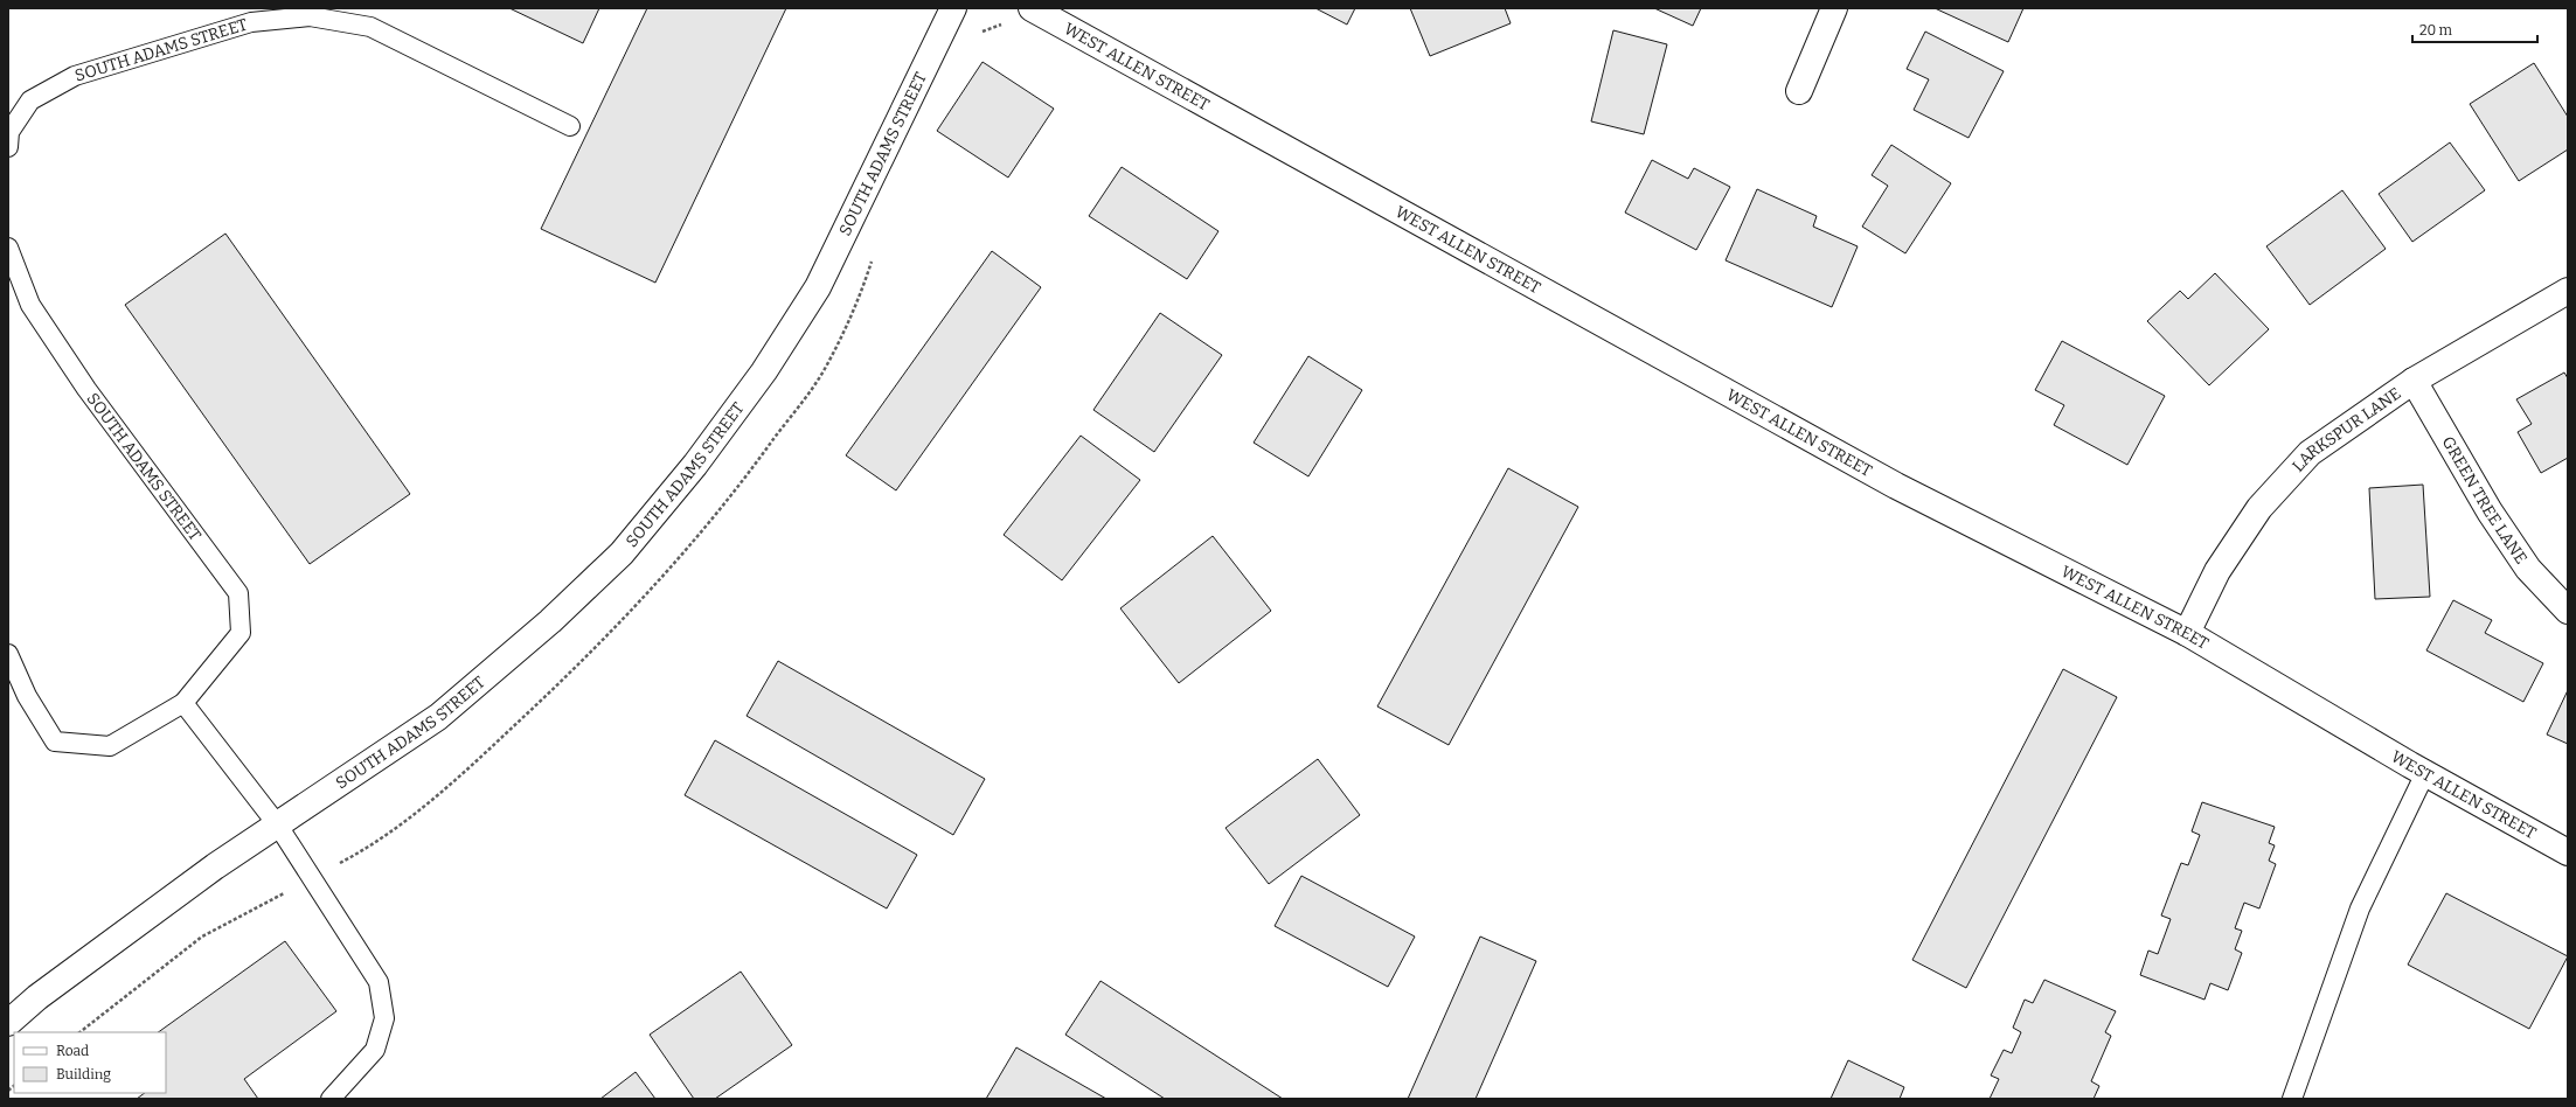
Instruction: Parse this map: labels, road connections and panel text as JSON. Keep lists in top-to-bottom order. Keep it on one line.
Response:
{"streets":{"street":["SOUTH ADAMS STREET","WEST ALLEN STREET","LARKSPUR LANE","GREEN TREE LANE"]},"crossings":[["WEST ALLEN STREET","LARKSPUR LANE"],["LARKSPUR LANE","GREEN TREE LANE"]],"legend":["Road","Building"],"scale_bar":"20 m"}
